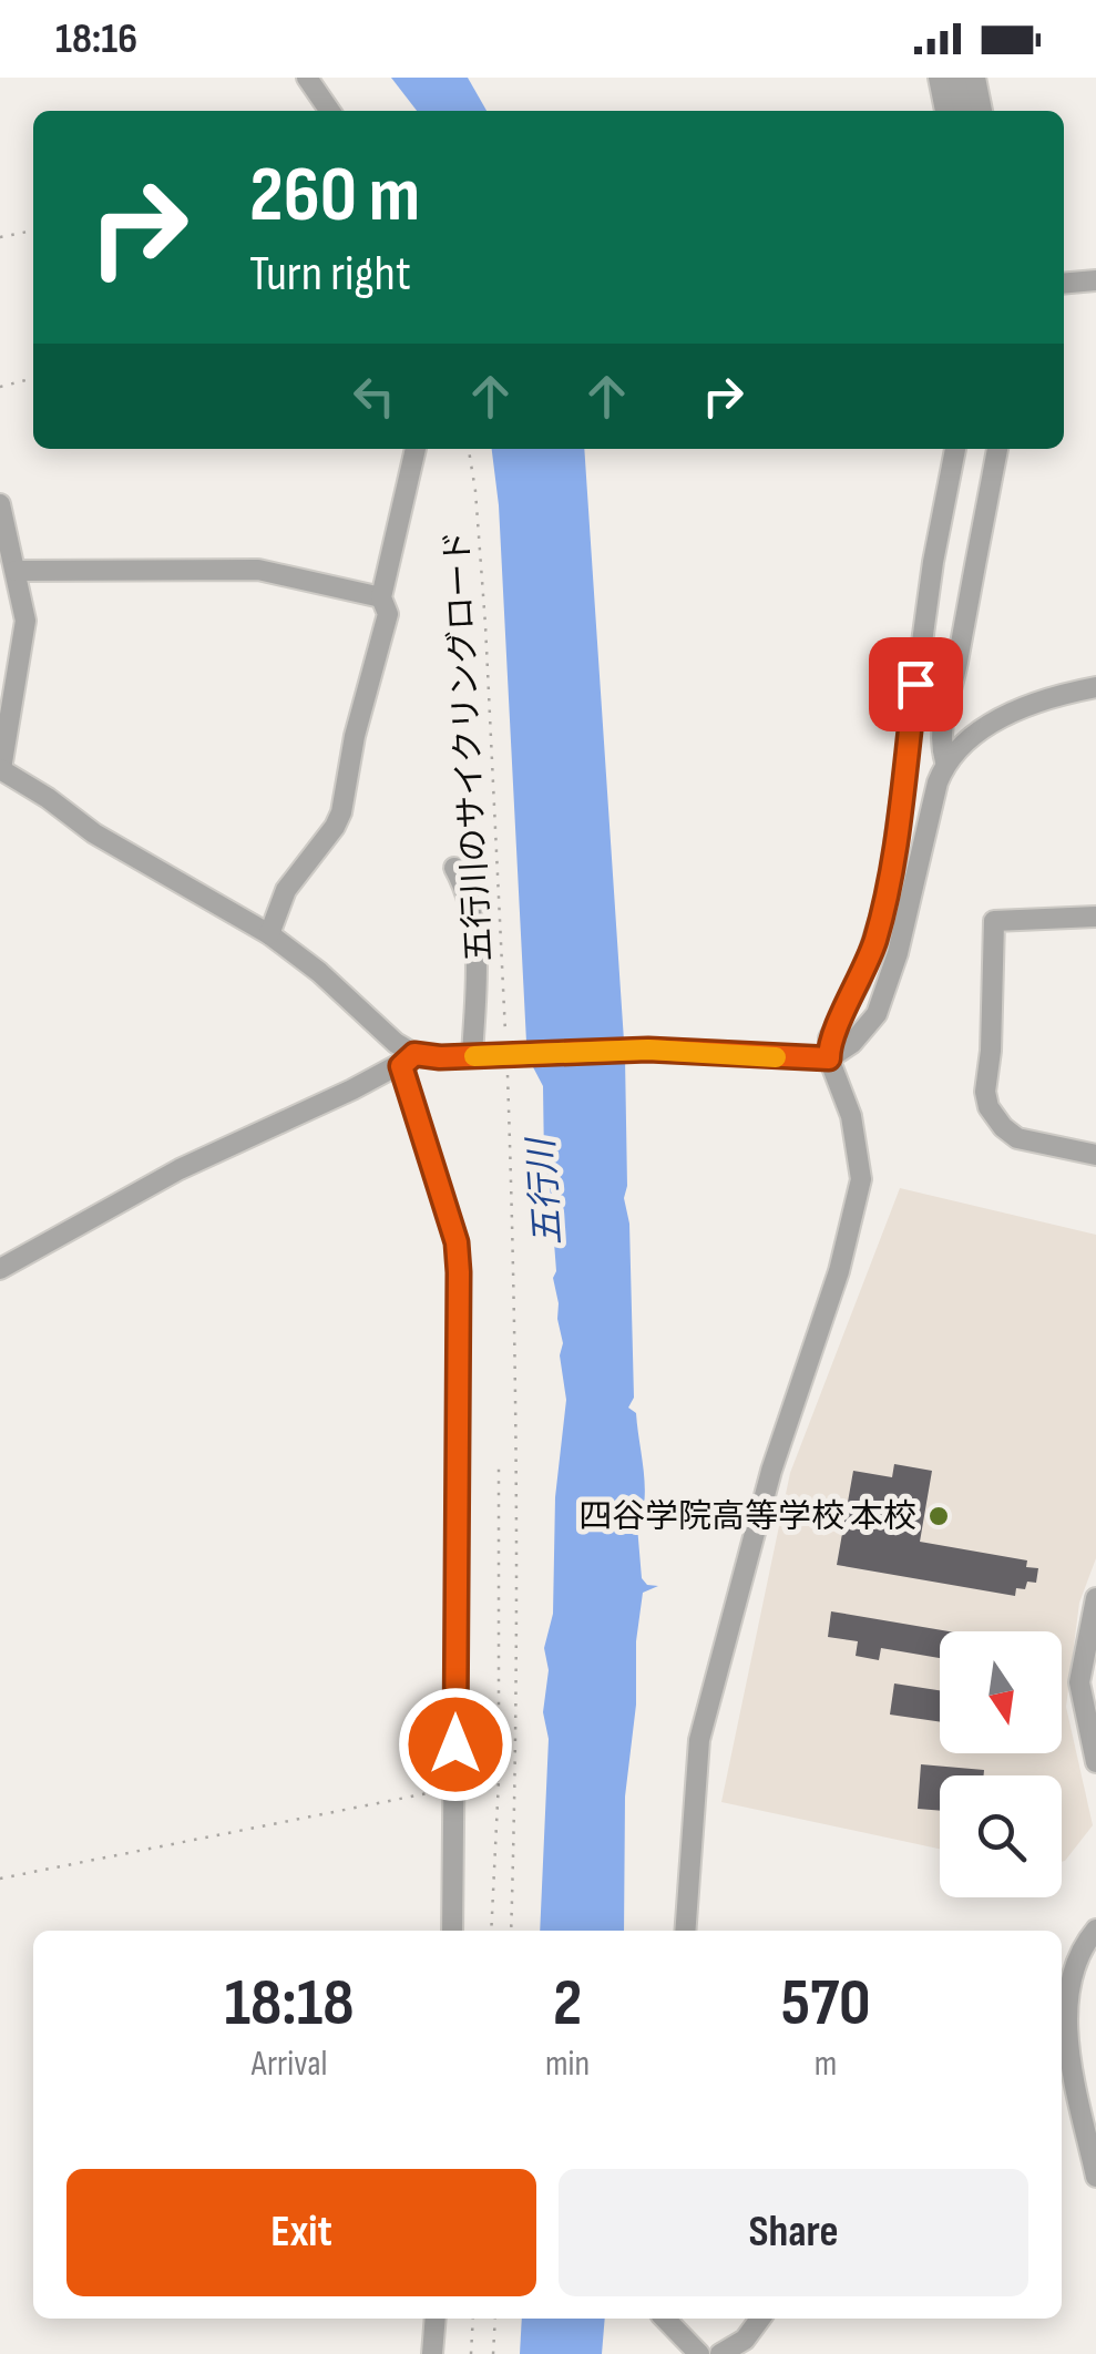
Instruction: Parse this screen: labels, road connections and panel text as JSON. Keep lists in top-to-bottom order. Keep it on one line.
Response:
{"streets":{"path":["五行川のサイクリングロード"]},"water":["五行川"],"places":["四谷学院高等学校 本校"],"north":"bottom","page":{"status":"18:16","turn":["260 m","Turn right"],"eta":["18:18","Arrival","2","min","570","m"],"buttons":["Exit","Share"]}}
